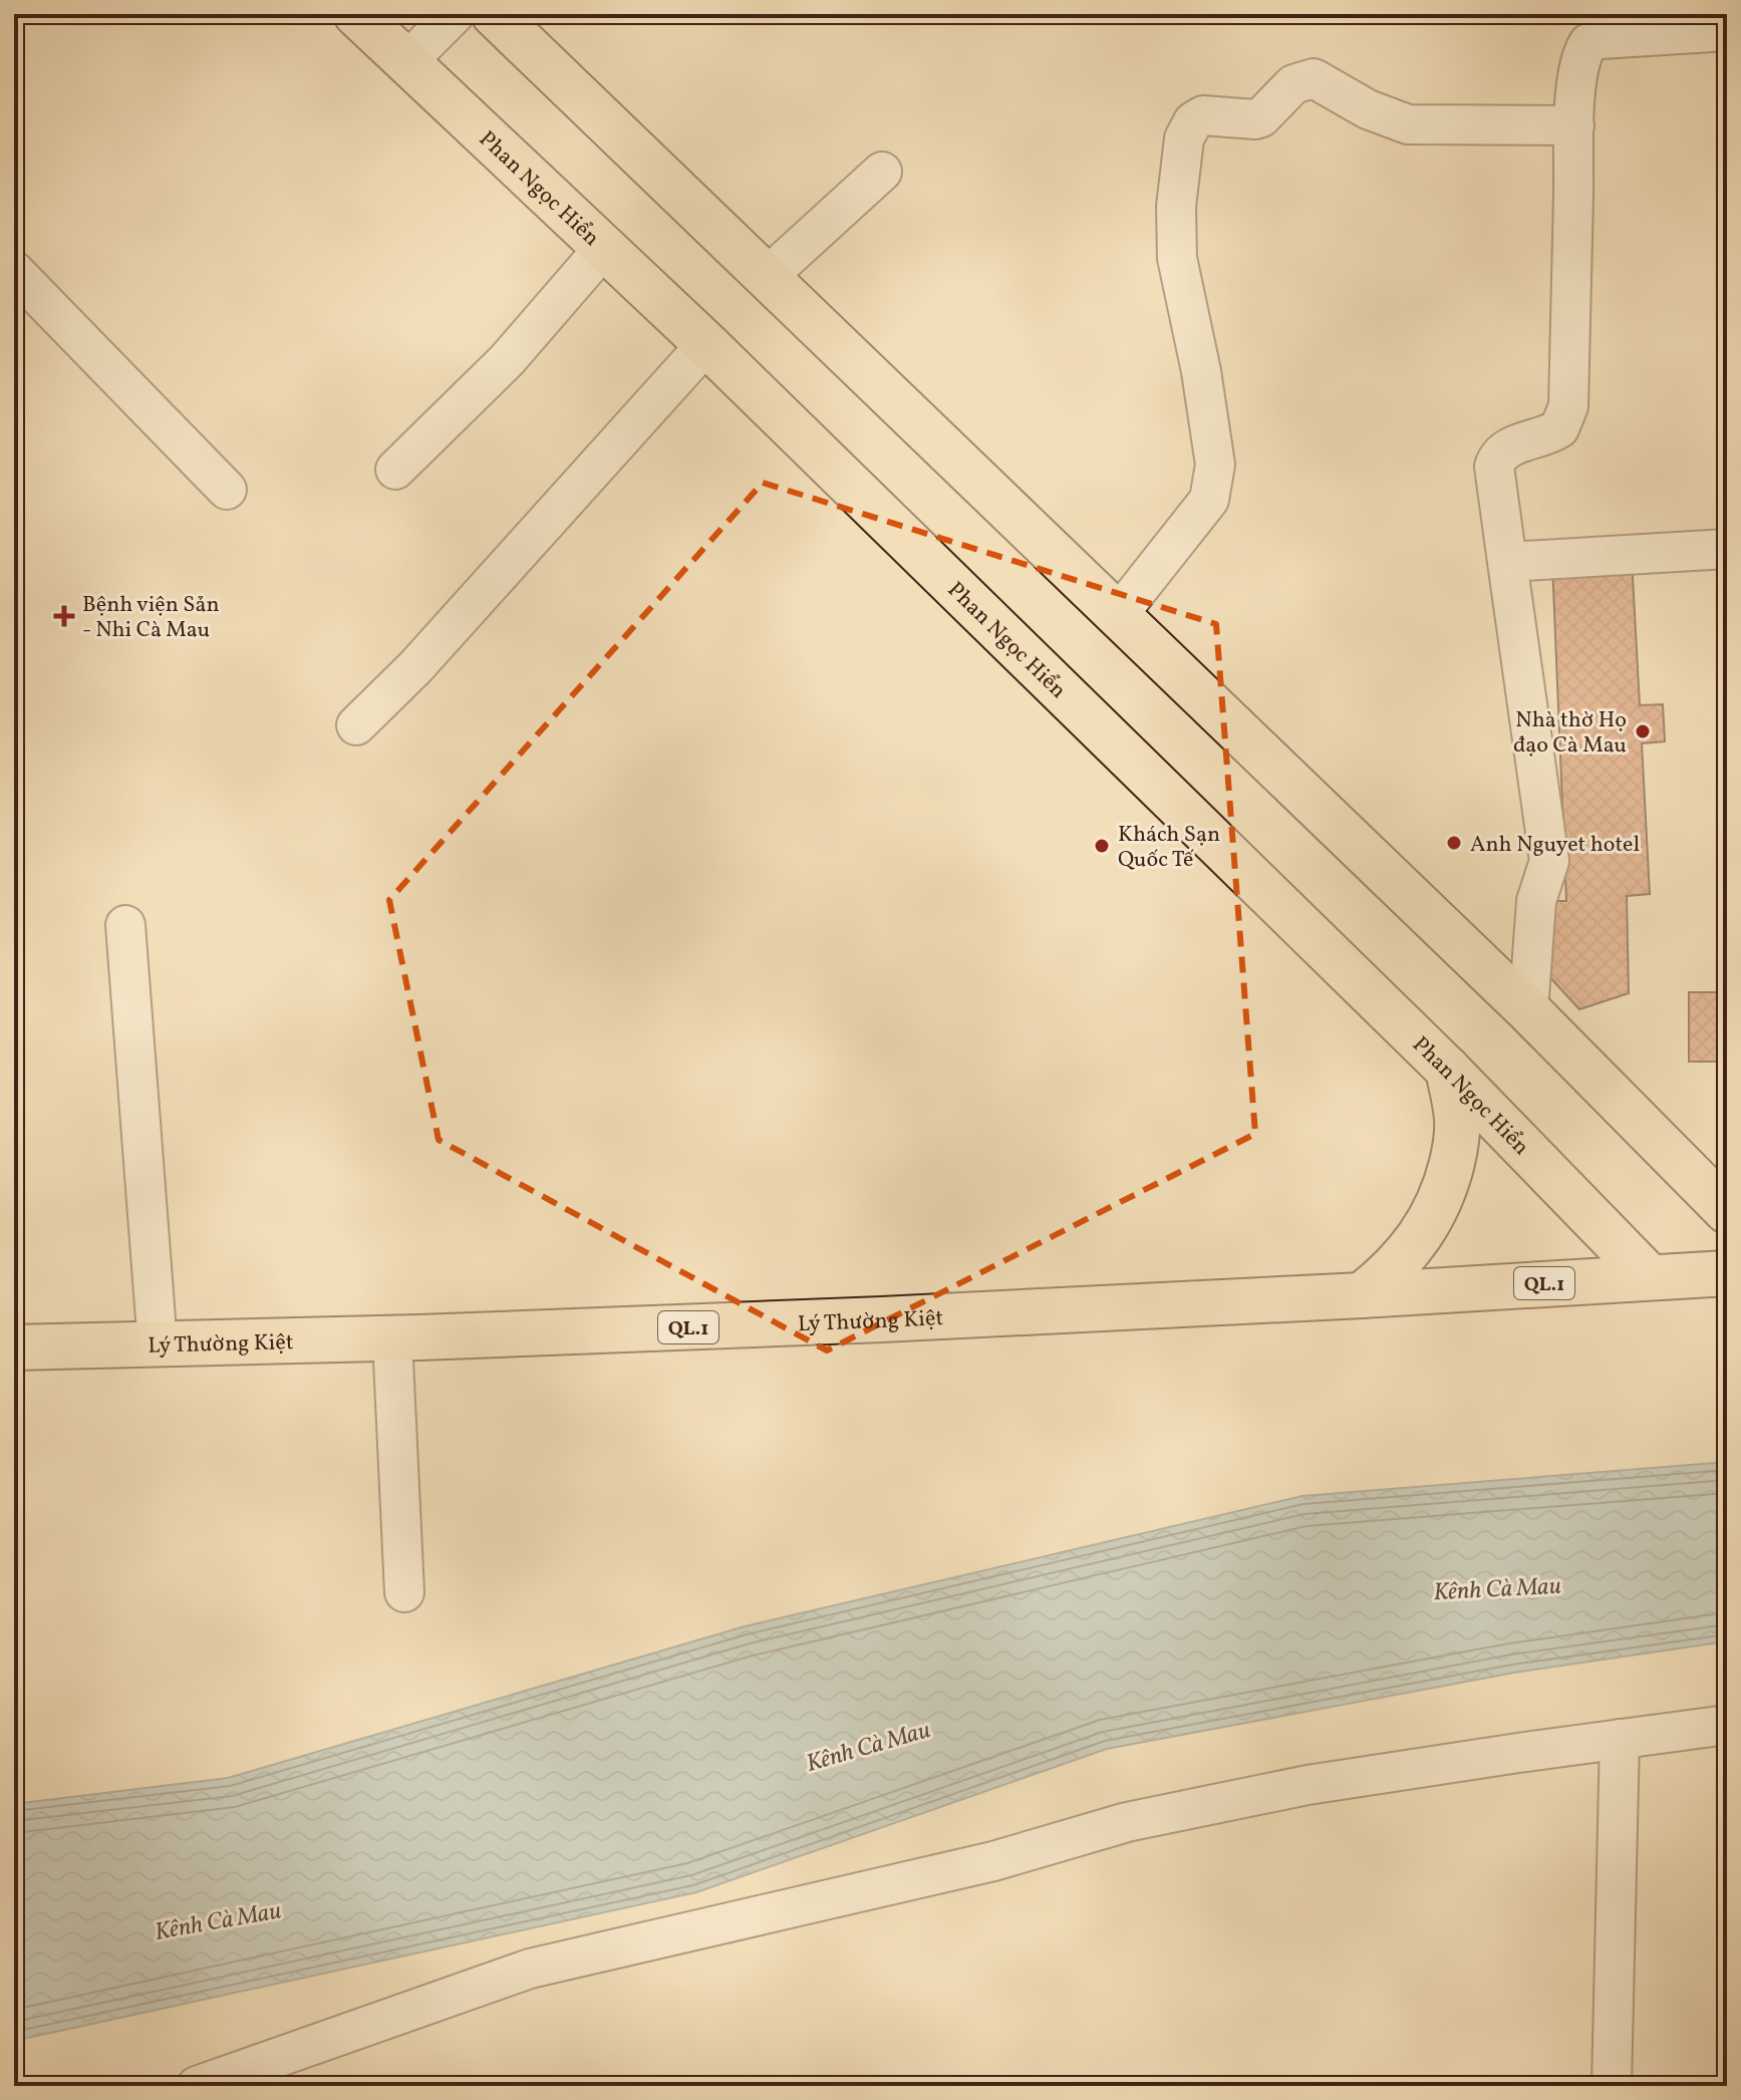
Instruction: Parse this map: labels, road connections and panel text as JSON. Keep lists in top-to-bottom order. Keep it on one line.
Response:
{"streets":{"highway":["Phan Ngọc Hiển","QL.1","Lý Thường Kiệt"]},"crossings":[["Phan Ngọc Hiển","Lý Thường Kiệt"]],"water":["Kênh Cà Mau"],"places":{"health":["Bệnh viện Sản - Nhi Cà Mau"],"other":["Nhà thờ Họ đạo Cà Mau","Anh Nguyet hotel","Khách Sạn Quốc Tế"]}}
